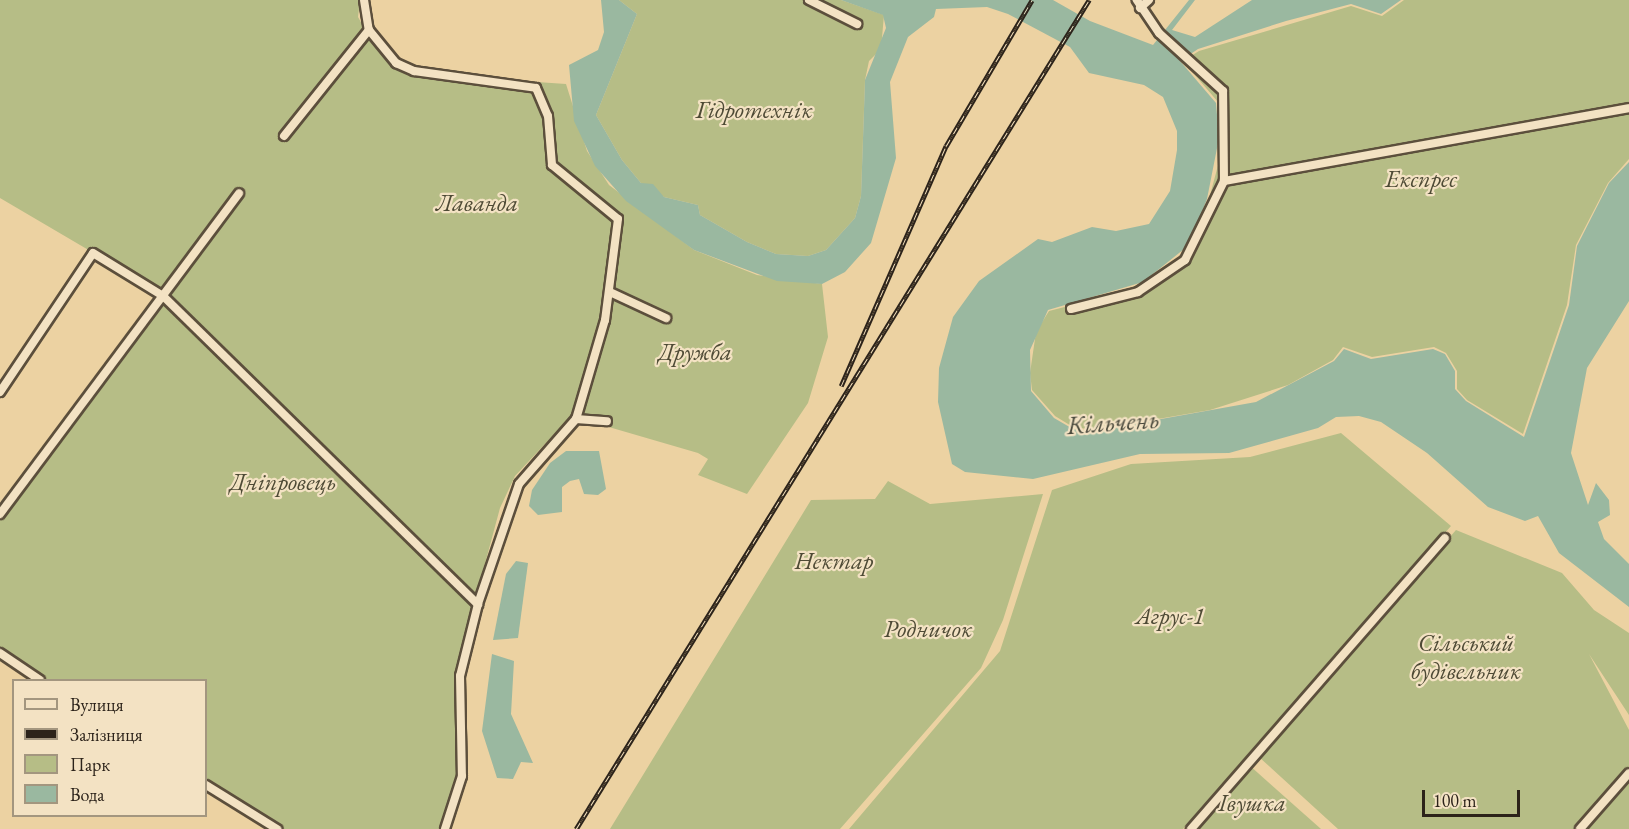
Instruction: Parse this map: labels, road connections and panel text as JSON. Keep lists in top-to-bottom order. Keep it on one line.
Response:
{"water":["Кільчень"],"parks":["Гідротехнік","Експрес","Лаванда","Дружба","Дніпровець","Нектар","Агрус-1","Родничок","Сільський будівельник","Івушка"],"legend":["Вулиця","Залізниця","Парк","Вода"],"scale_bar":"100 m"}
